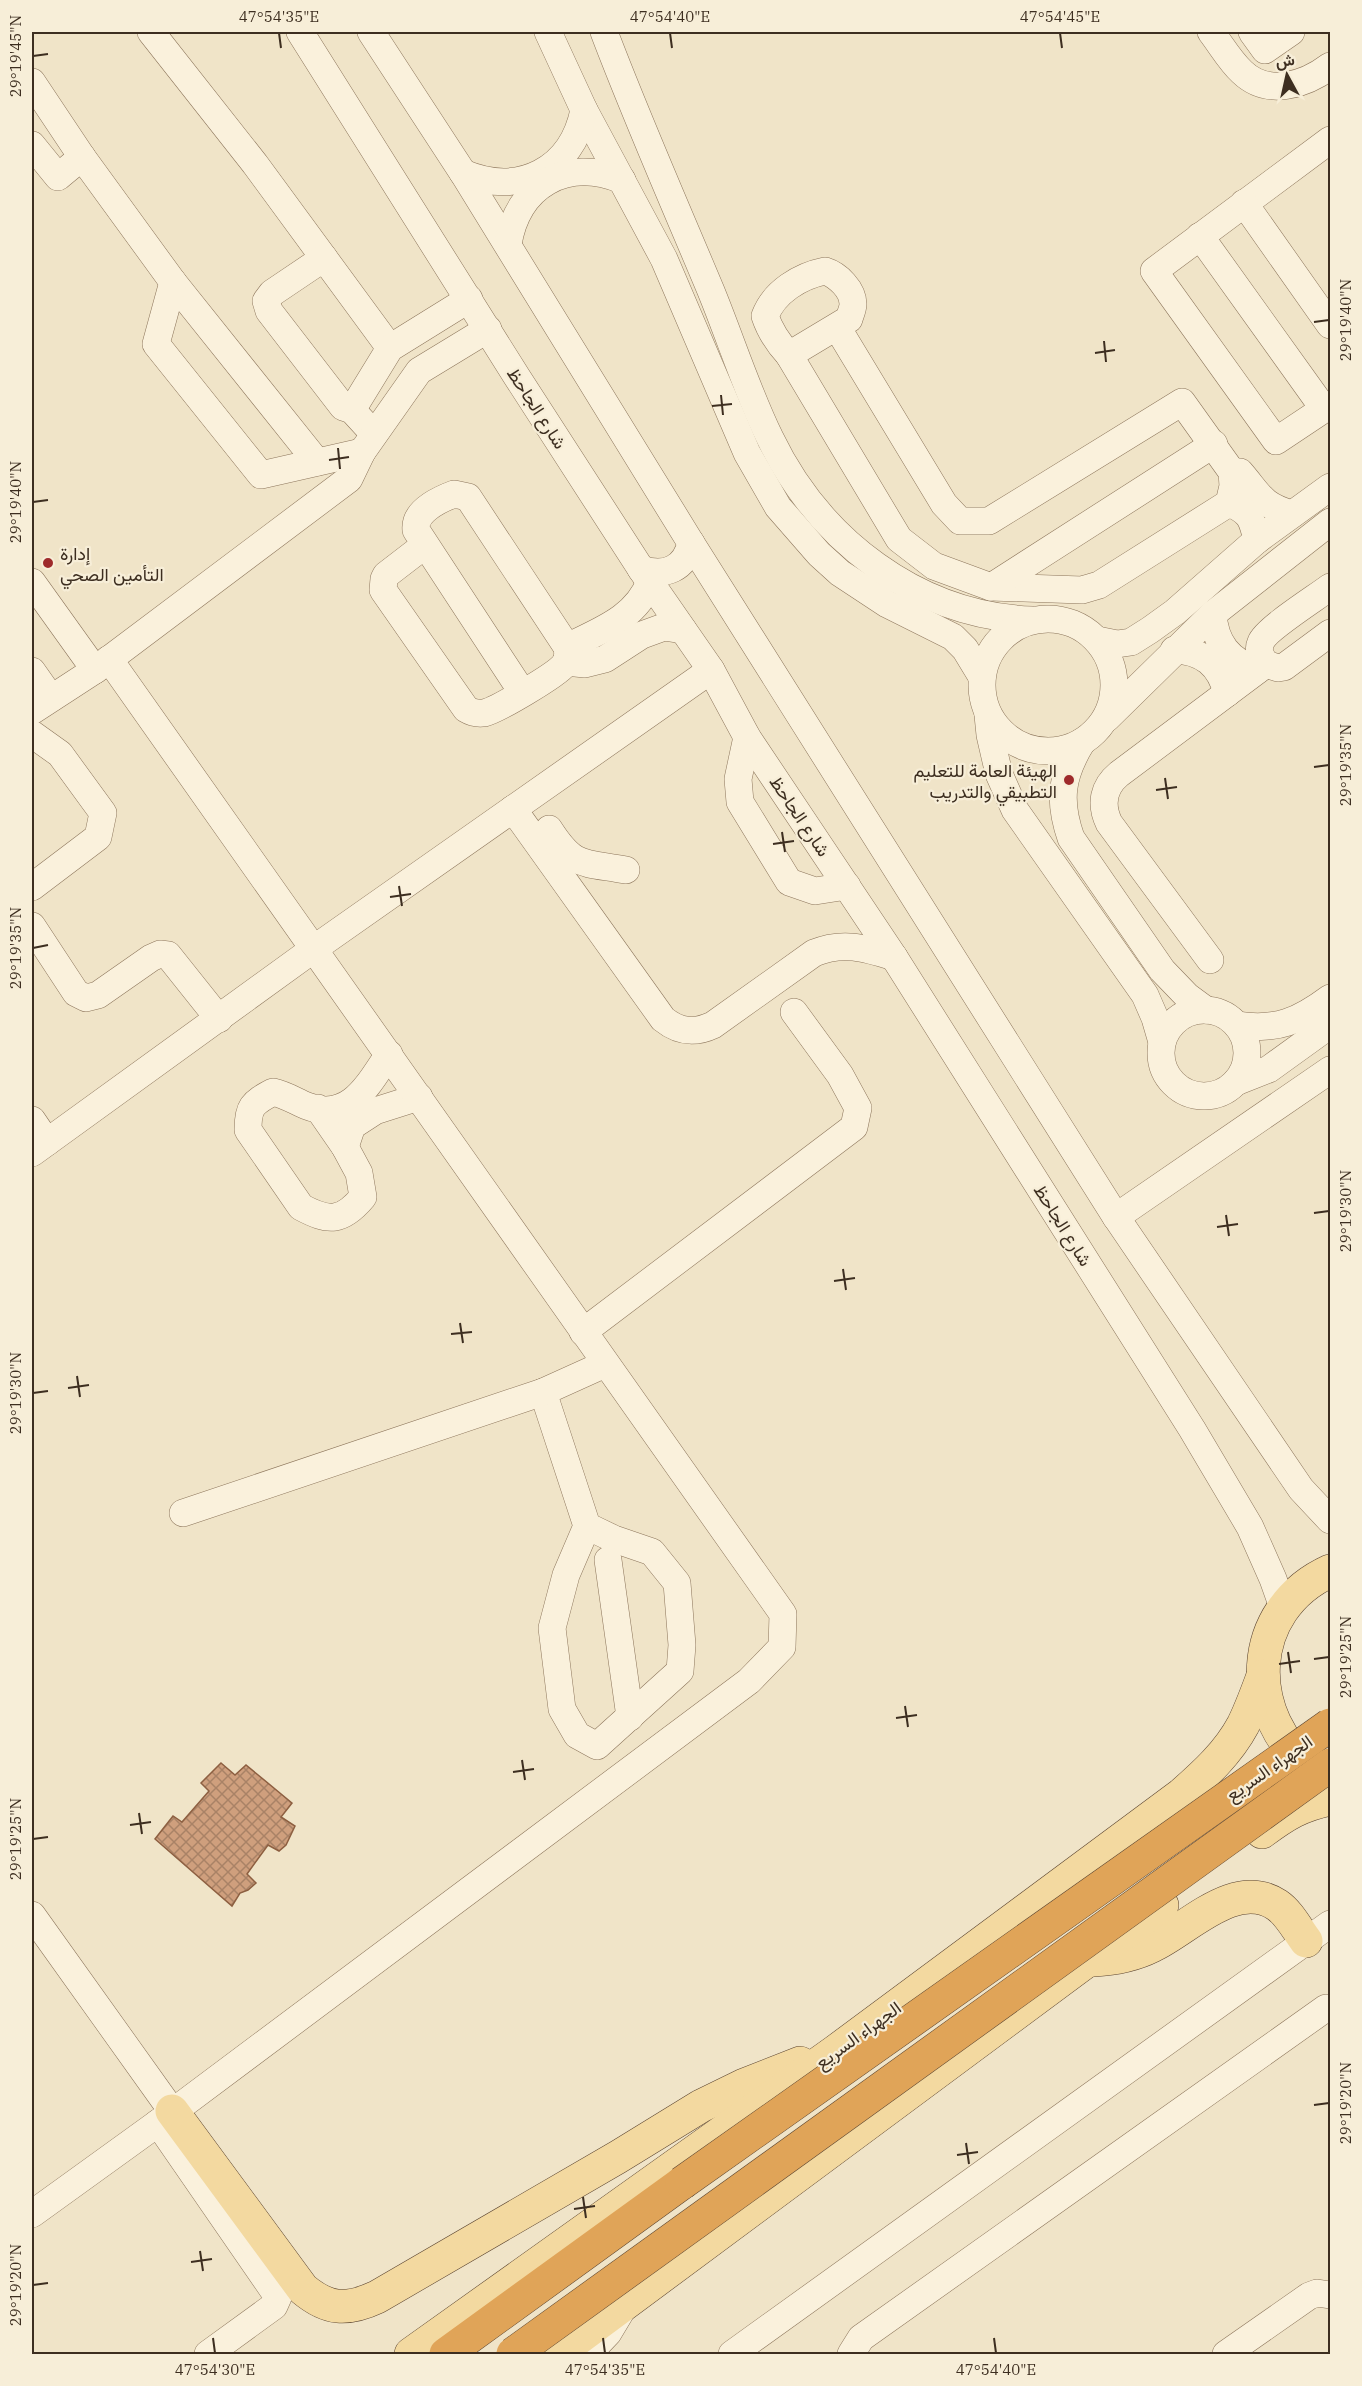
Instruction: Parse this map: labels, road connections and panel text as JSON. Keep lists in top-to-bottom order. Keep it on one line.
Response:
{"streets":{"highway":["الجهراء السريع"],"street":["شارع الجاحظ"]},"places":["إدارة التأمين الصحي","الهيئة العامة للتعليم التطبيقي والتدريب"],"north":"top","coordinates":["47°54'35\"E","47°54'40\"E","47°54'45\"E","29°19'45\"N","29°19'40\"N","29°19'35\"N","29°19'30\"N","29°19'25\"N","29°19'20\"N","47°54'30\"E"]}
